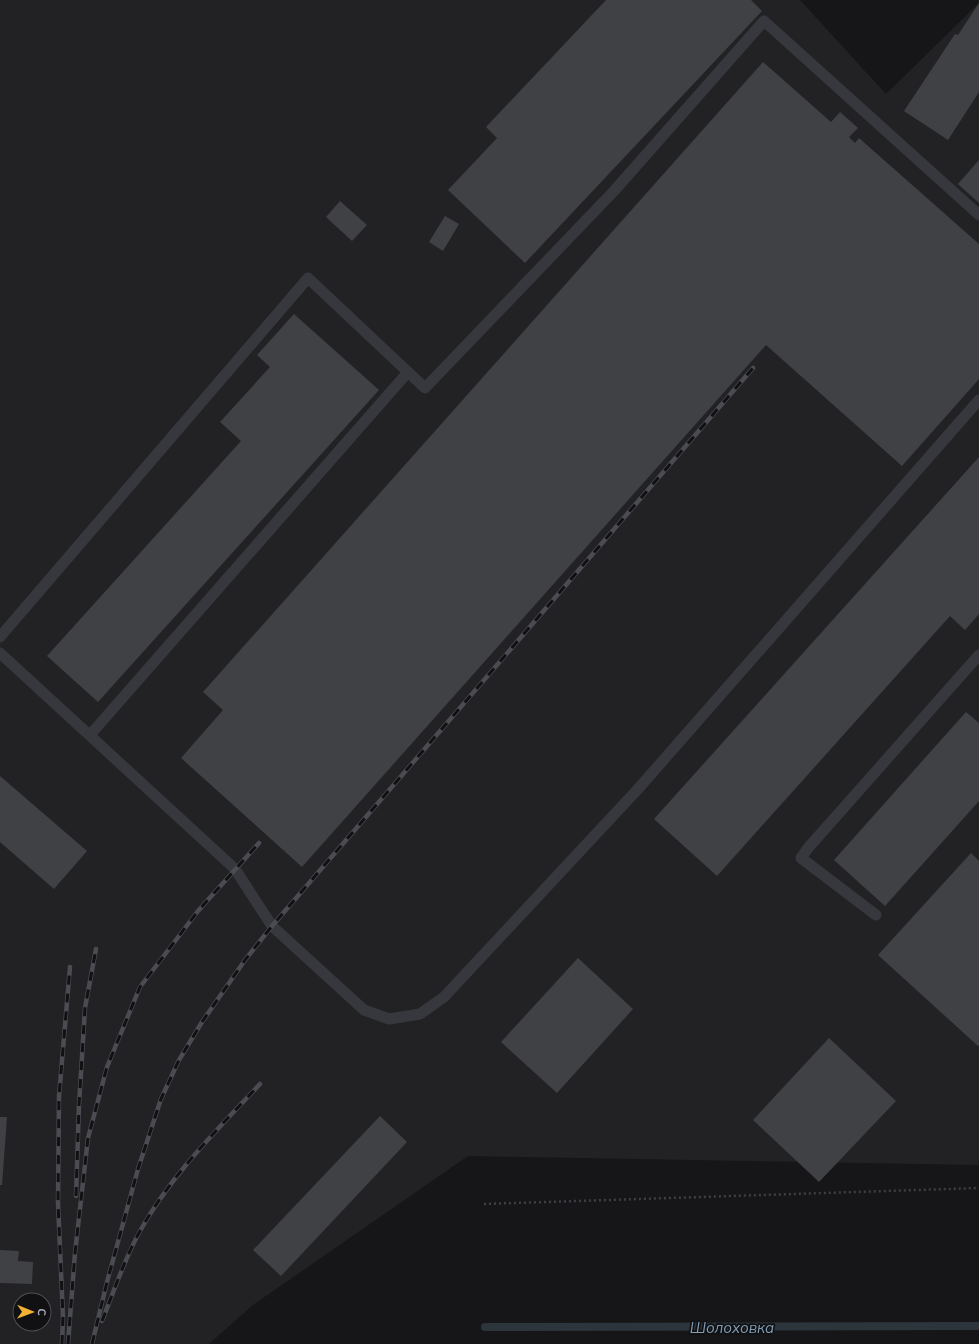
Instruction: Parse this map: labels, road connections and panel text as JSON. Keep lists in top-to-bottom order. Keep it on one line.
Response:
{"water":["Шолоховка"],"north":"right"}
